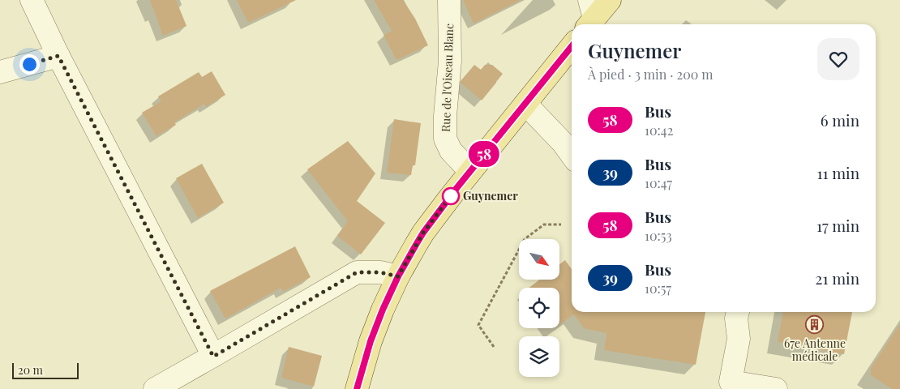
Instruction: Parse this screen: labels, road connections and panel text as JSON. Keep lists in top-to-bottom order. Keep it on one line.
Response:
{"streets":{"street":["Rue de l'Oiseau Blanc"]},"places":{"other":["Guynemer"],"building":["67e Antenne médicale"]},"lines":["bus line 58"],"scale_bar":"20 m","north":"bottom right","page":{"on_map":"58","heading":["Guynemer","À pied · 3 min · 200 m"],"list":[{"mark":"58","name":"Bus","note":"10:42","value":"6 min"},{"mark":"39","name":"Bus","note":"10:47","value":"11 min"},{"mark":"58","name":"Bus","note":"10:53","value":"17 min"},{"mark":"39","name":"Bus","note":"10:57","value":"21 min"}],"scale":"20 m"}}
